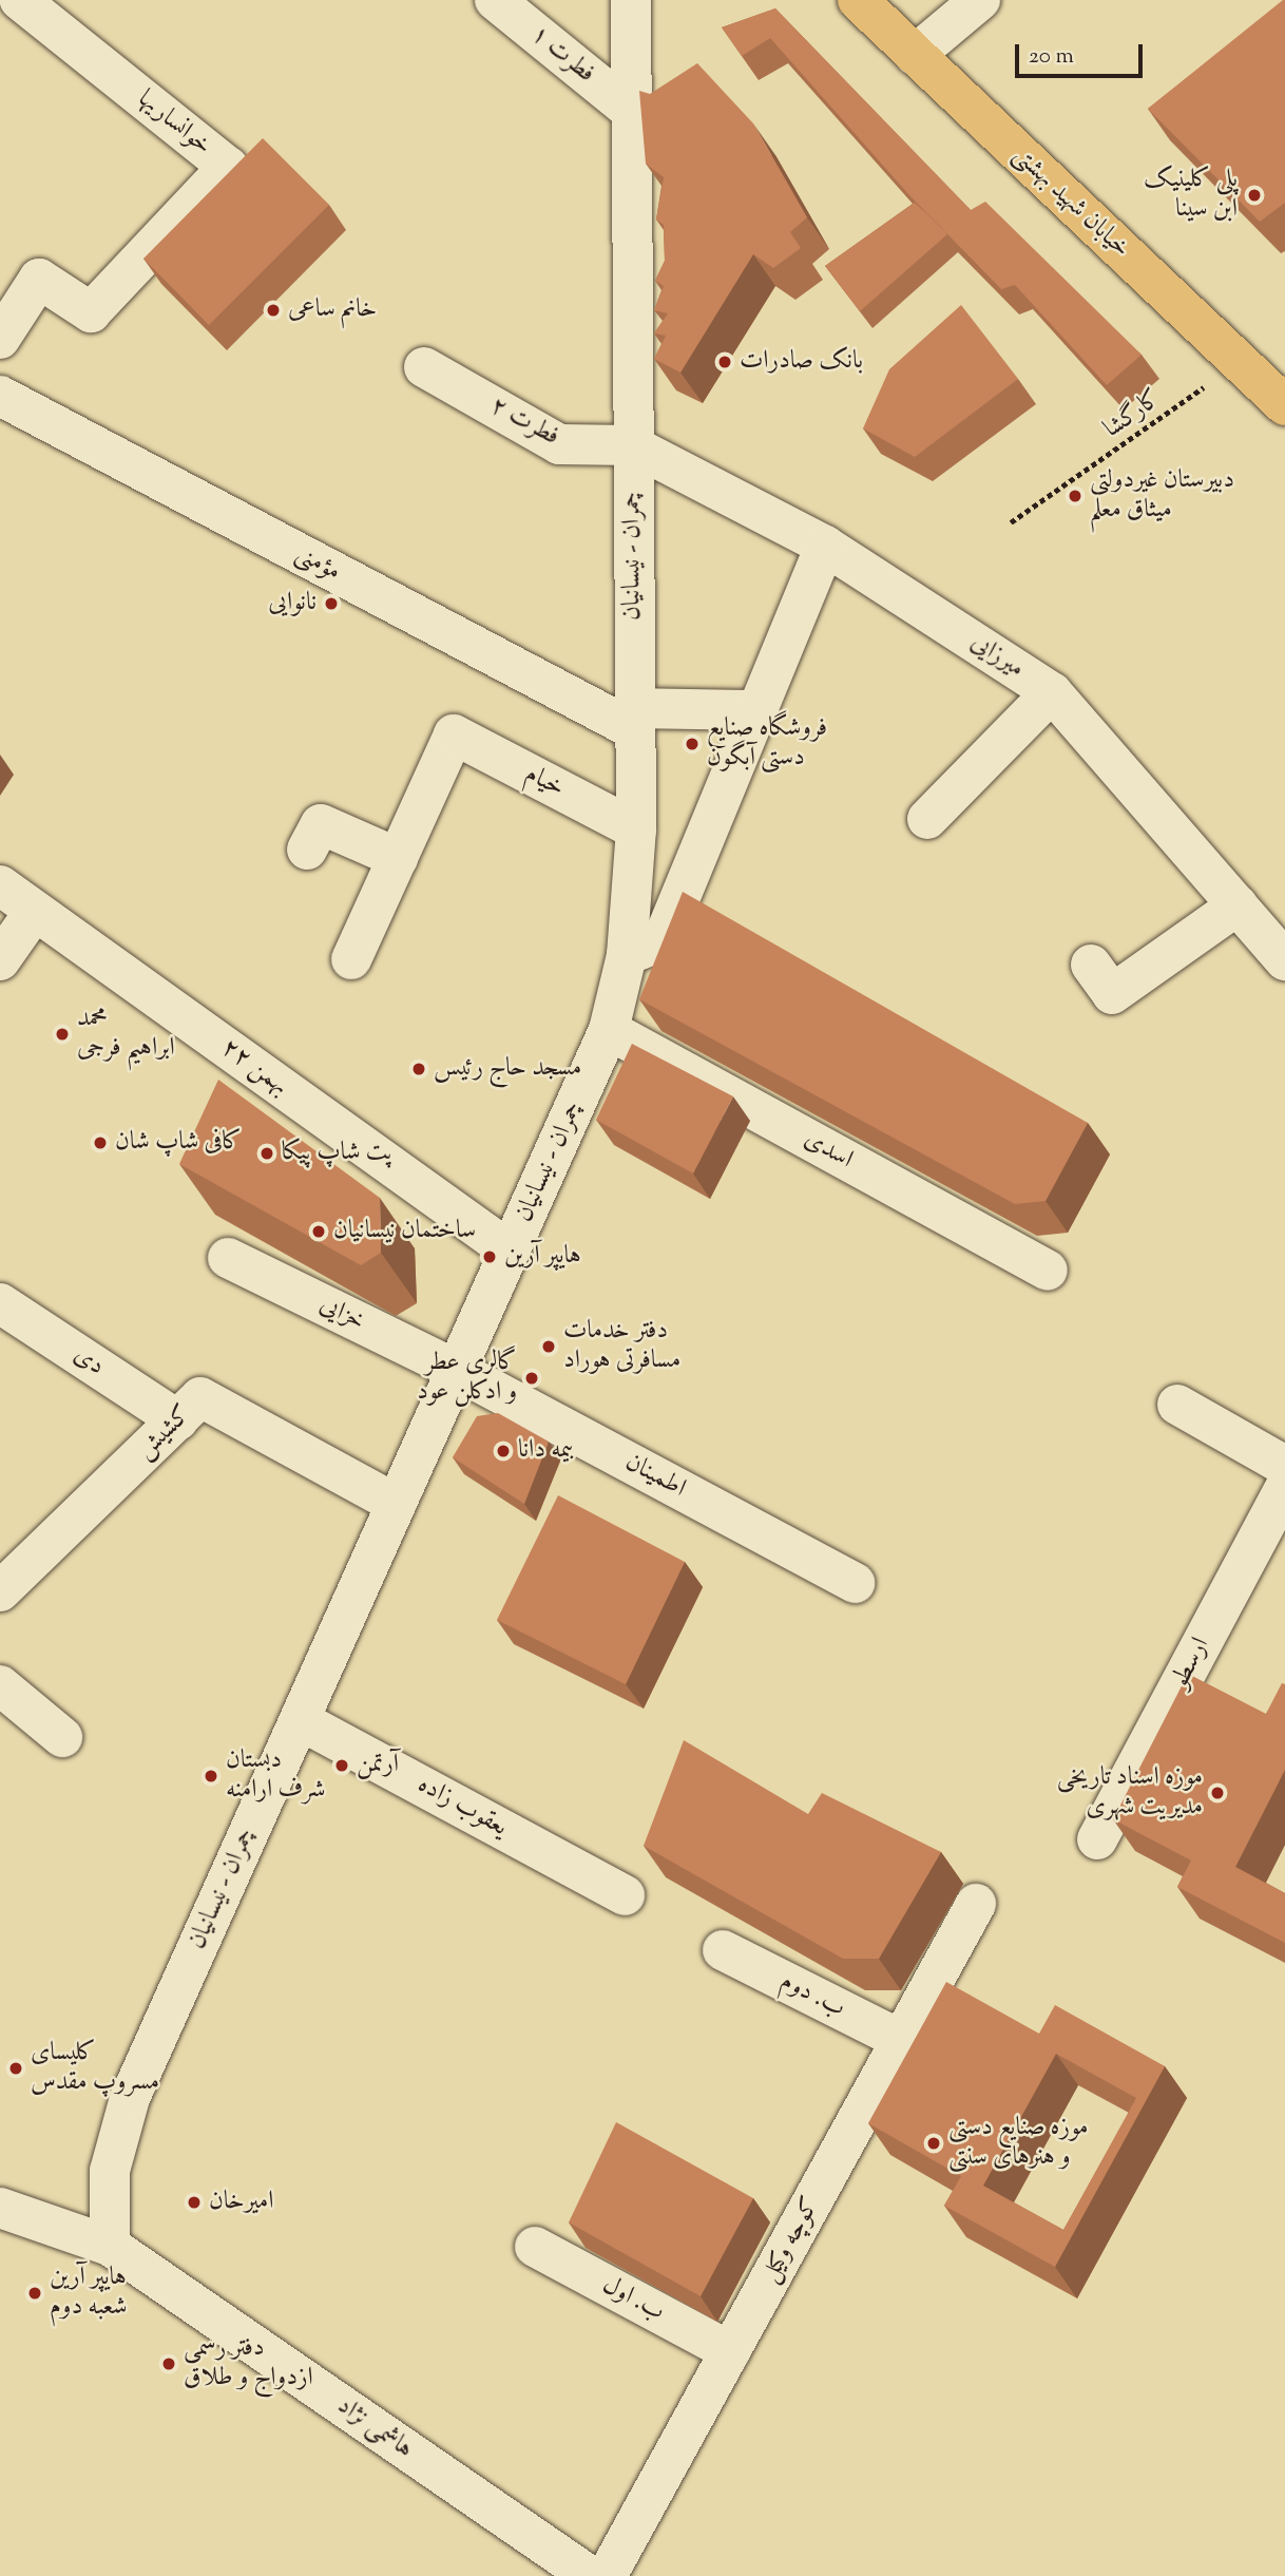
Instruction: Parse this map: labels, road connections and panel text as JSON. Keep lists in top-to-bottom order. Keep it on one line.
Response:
{"streets":{"main road":["خیابان شهید بهشتی"],"street":["فطرت ۱","خوانساریها","فطرت ۲","چمران - نیسانیان","مؤمنی","میرزایی","خیام","۲۲ بهمن","اسدی","خزایی","دی","کشیش","اطمینان","ارسطو","یعقوب زاده","ب. دوم","کوچه وکیل","ب. اول","هاشمی نژاد"],"path":["کارگشا"]},"crossings":[["فطرت ۱","چمران - نیسانیان"],["خیابان شهید بهشتی","کارگشا"],["فطرت ۲","چمران - نیسانیان"],["فطرت ۲","میرزایی"],["چمران - نیسانیان","مؤمنی"],["چمران - نیسانیان","میرزایی"],["چمران - نیسانیان","خیام"],["چمران - نیسانیان","۲۲ بهمن"],["چمران - نیسانیان","اسدی"],["چمران - نیسانیان","خزایی"],["چمران - نیسانیان","کشیش"],["چمران - نیسانیان","اطمینان"],["چمران - نیسانیان","یعقوب زاده"],["چمران - نیسانیان","هاشمی نژاد"],["خزایی","اطمینان"],["دی","کشیش"],["ب. دوم","کوچه وکیل"],["کوچه وکیل","ب. اول"]],"places":["پلی کلینیک ابن سینا","خانم ساعی","بانک صادرات","دبیرستان غیردولتی میثاق معلم","نانوایی","فروشگاه صنایع دستی آبگون","محمد ابراهیم فرجی","مسجد حاج رئیس","کافی شاپ شان","پت شاپ پیکا","ساختمان نیسانیان","هایپر آرین","دفتر خدمات مسافرتی هوراد","گالری عطر و ادکلن عود","بیمه دانا","آرتمن","دبستان شرف ارامنه","موزه اسناد تاریخی مدیریت شهری","کلیسای مسروپ مقدس","موزه صنایع دستی و هنرهای سنتی","امیرخان","هایپر آرین شعبه دوم","دفتر رسمی ازدواج و طلاق"],"scale_bar":"20 m"}
